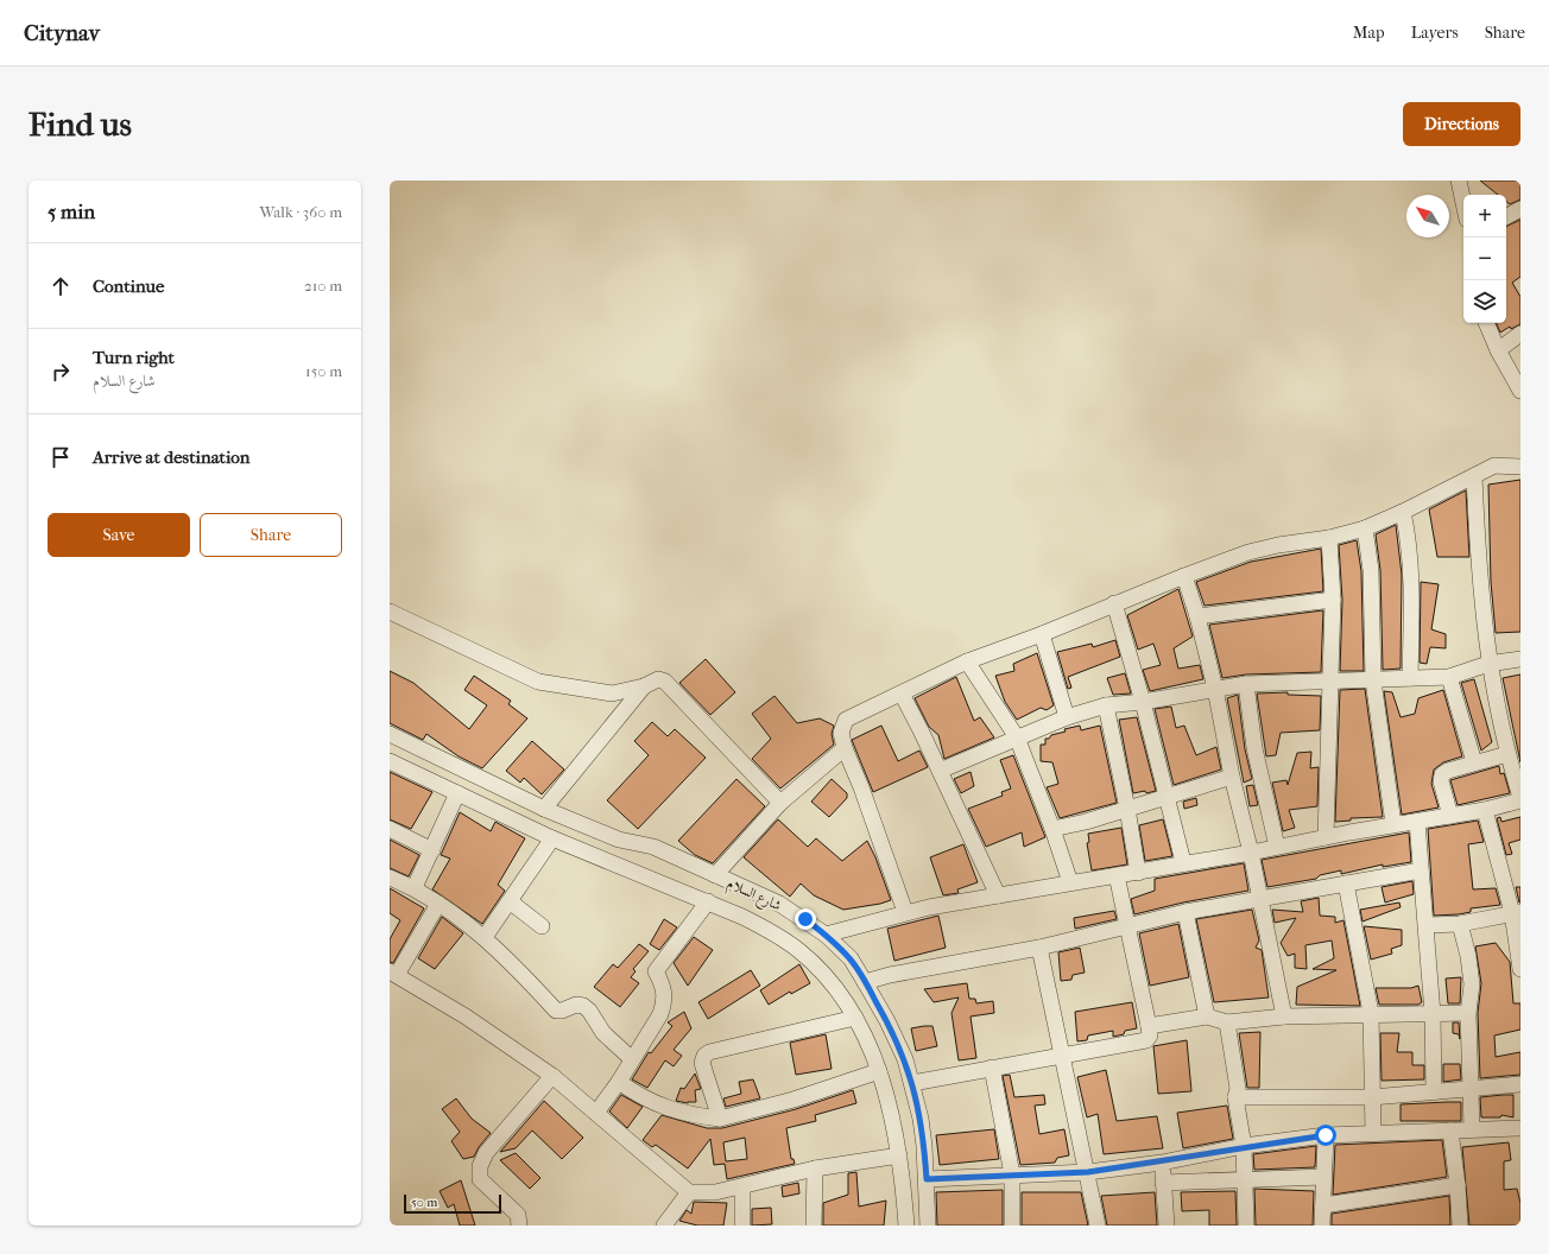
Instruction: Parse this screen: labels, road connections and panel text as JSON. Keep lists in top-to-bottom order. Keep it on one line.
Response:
{"streets":{"street":["شارع السلام"]},"scale_bar":"50 m","north":"top left","page":{"header":"Citynav","nav":["Map","Layers","Share"],"buttons":["Directions",["Save","Share"]],"title":"Find us","heading":["5 min","Walk · 360 m"],"map_buttons":["+","−"],"list":[["Continue","210 m"],["Turn right","شارع السلام","150 m"],"Arrive at destination"],"scale":"50 m"}}
